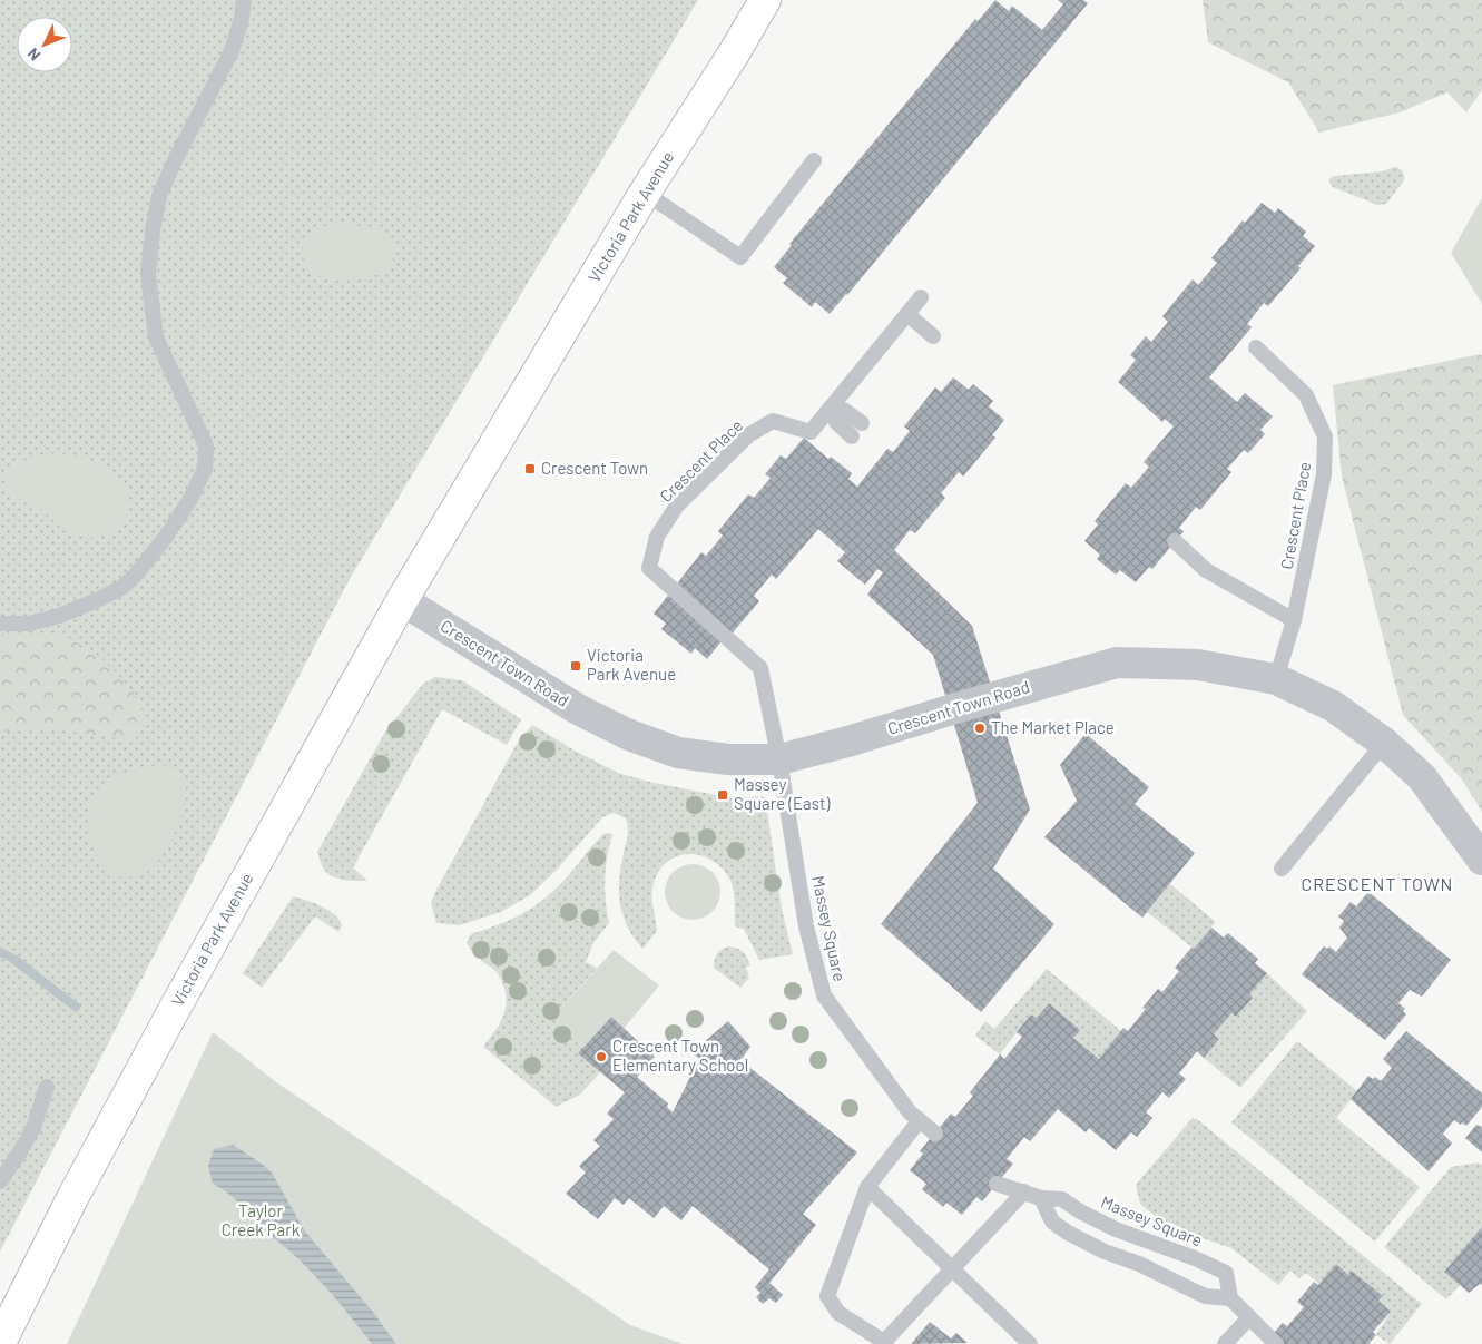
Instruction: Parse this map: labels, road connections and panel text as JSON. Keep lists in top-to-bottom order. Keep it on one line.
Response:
{"streets":{"main road":["Victoria Park Avenue"],"street":["Crescent Town Road"],"lane":["Crescent Place","Massey Square"]},"crossings":[["Victoria Park Avenue","Crescent Town Road"],["Crescent Place","Crescent Town Road"],["Crescent Place","Massey Square"],["Crescent Town Road","Massey Square"]],"districts":["CRESCENT TOWN"],"parks":["Taylor Creek Park"],"places":{"transit":["Crescent Town","Victoria Park Avenue","Massey Square (East)"],"other":["The Market Place","Crescent Town Elementary School"]},"north":"bottom left"}
